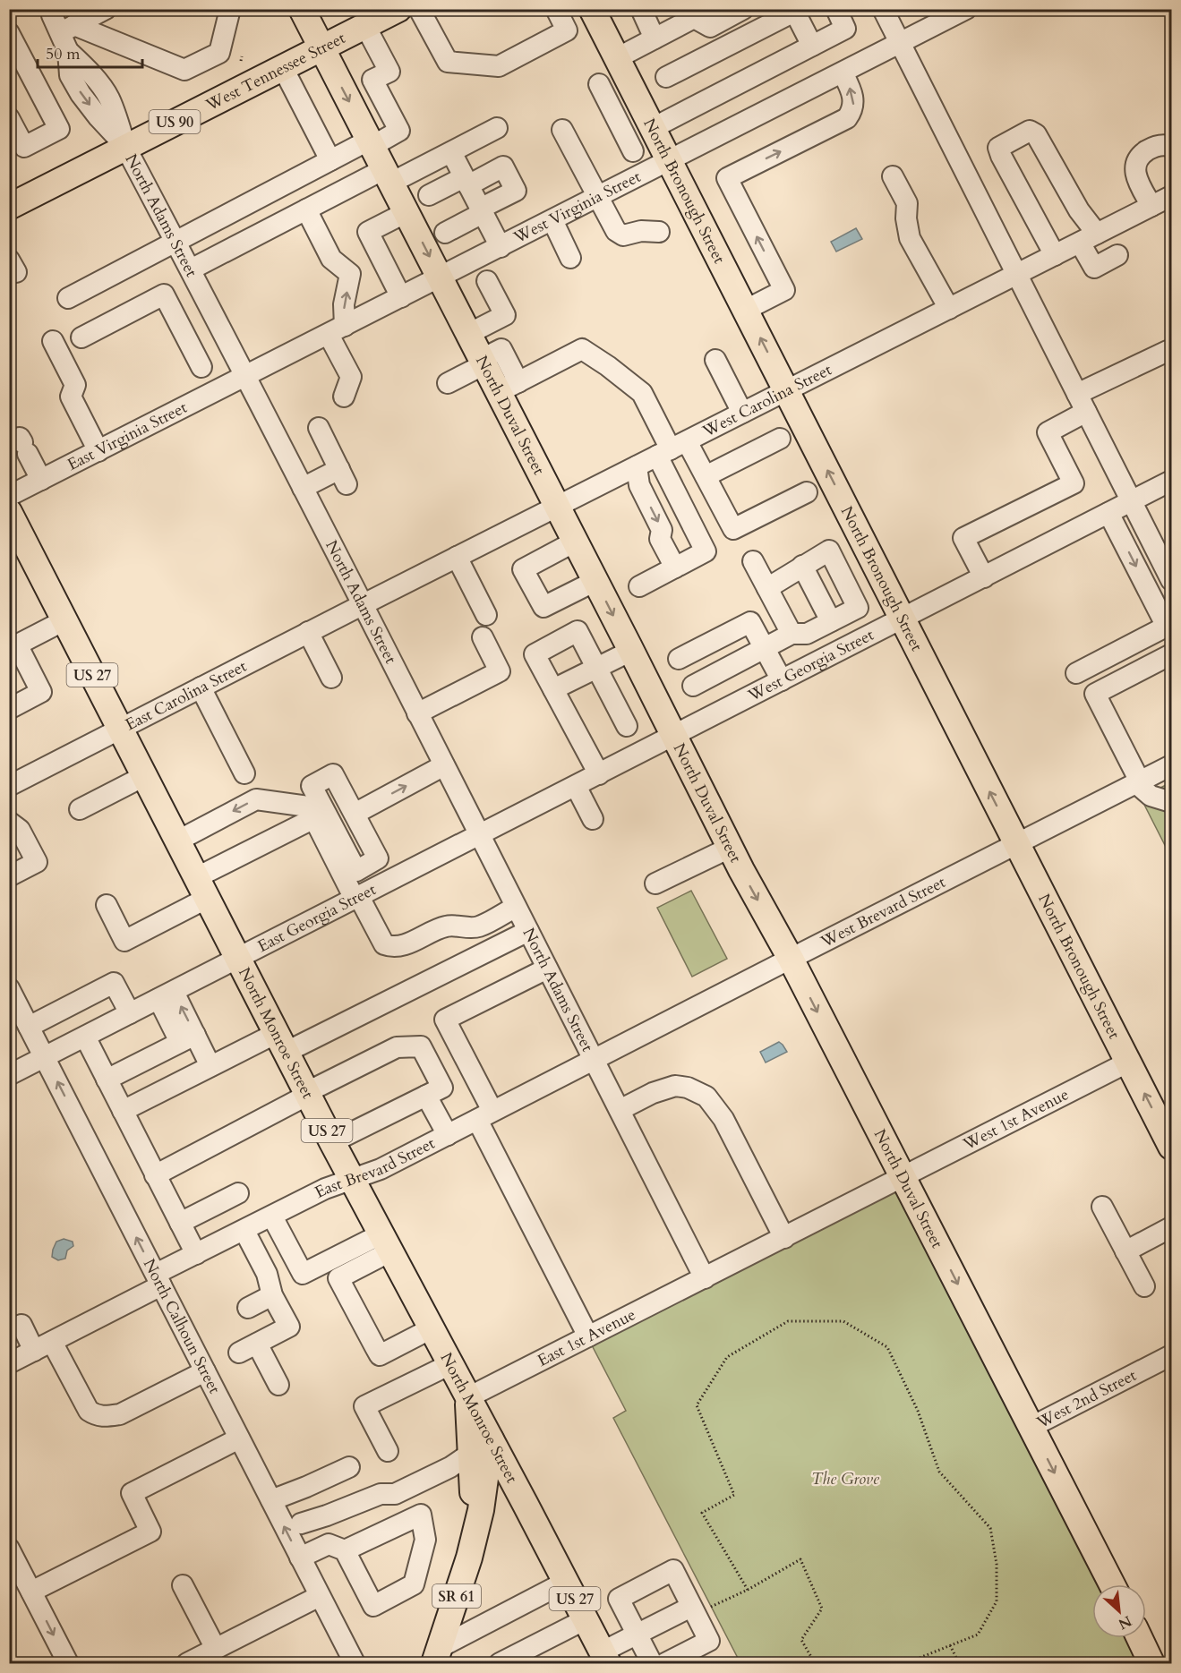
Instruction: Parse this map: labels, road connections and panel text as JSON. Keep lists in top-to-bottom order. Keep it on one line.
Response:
{"streets":{"main road":["West Tennessee Street","US 90","North Bronough Street","North Duval Street","US 27","North Monroe Street","SR 61"],"street":["West Virginia Street","North Adams Street","West Carolina Street","East Virginia Street","West Georgia Street","East Carolina Street","West Brevard Street","East Georgia Street","West 1st Avenue","East Brevard Street","North Calhoun Street","East 1st Avenue","West 2nd Street"]},"crossings":[["West Tennessee Street","US 90"],["West Tennessee Street","North Adams Street"],["West Tennessee Street","North Duval Street"],["US 90","North Adams Street"],["North Bronough Street","West Virginia Street"],["North Bronough Street","West Carolina Street"],["North Bronough Street","West Georgia Street"],["North Bronough Street","West Brevard Street"],["North Bronough Street","West 1st Avenue"],["West Virginia Street","North Adams Street"],["West Virginia Street","North Duval Street"],["West Virginia Street","East Virginia Street"],["North Adams Street","West Carolina Street"],["North Adams Street","East Virginia Street"],["North Adams Street","West Georgia Street"],["North Adams Street","East Carolina Street"],["North Adams Street","West Brevard Street"],["North Adams Street","East Georgia Street"],["North Adams Street","East Brevard Street"],["North Adams Street","East 1st Avenue"],["West Carolina Street","North Duval Street"],["West Carolina Street","East Carolina Street"],["North Duval Street","West Georgia Street"],["North Duval Street","West Brevard Street"],["North Duval Street","West 1st Avenue"],["North Duval Street","West 2nd Street"],["West Georgia Street","East Georgia Street"],["East Carolina Street","North Monroe Street"],["West Brevard Street","East Brevard Street"],["East Georgia Street","North Monroe Street"],["East Georgia Street","North Calhoun Street"],["North Monroe Street","East Brevard Street"],["North Monroe Street","East 1st Avenue"],["North Monroe Street","SR 61"],["West 1st Avenue","East 1st Avenue"],["East Brevard Street","North Calhoun Street"]],"one_way":["North Bronough Street","North Duval Street"],"parks":["The Grove"],"scale_bar":"50 m","north":"bottom right"}
